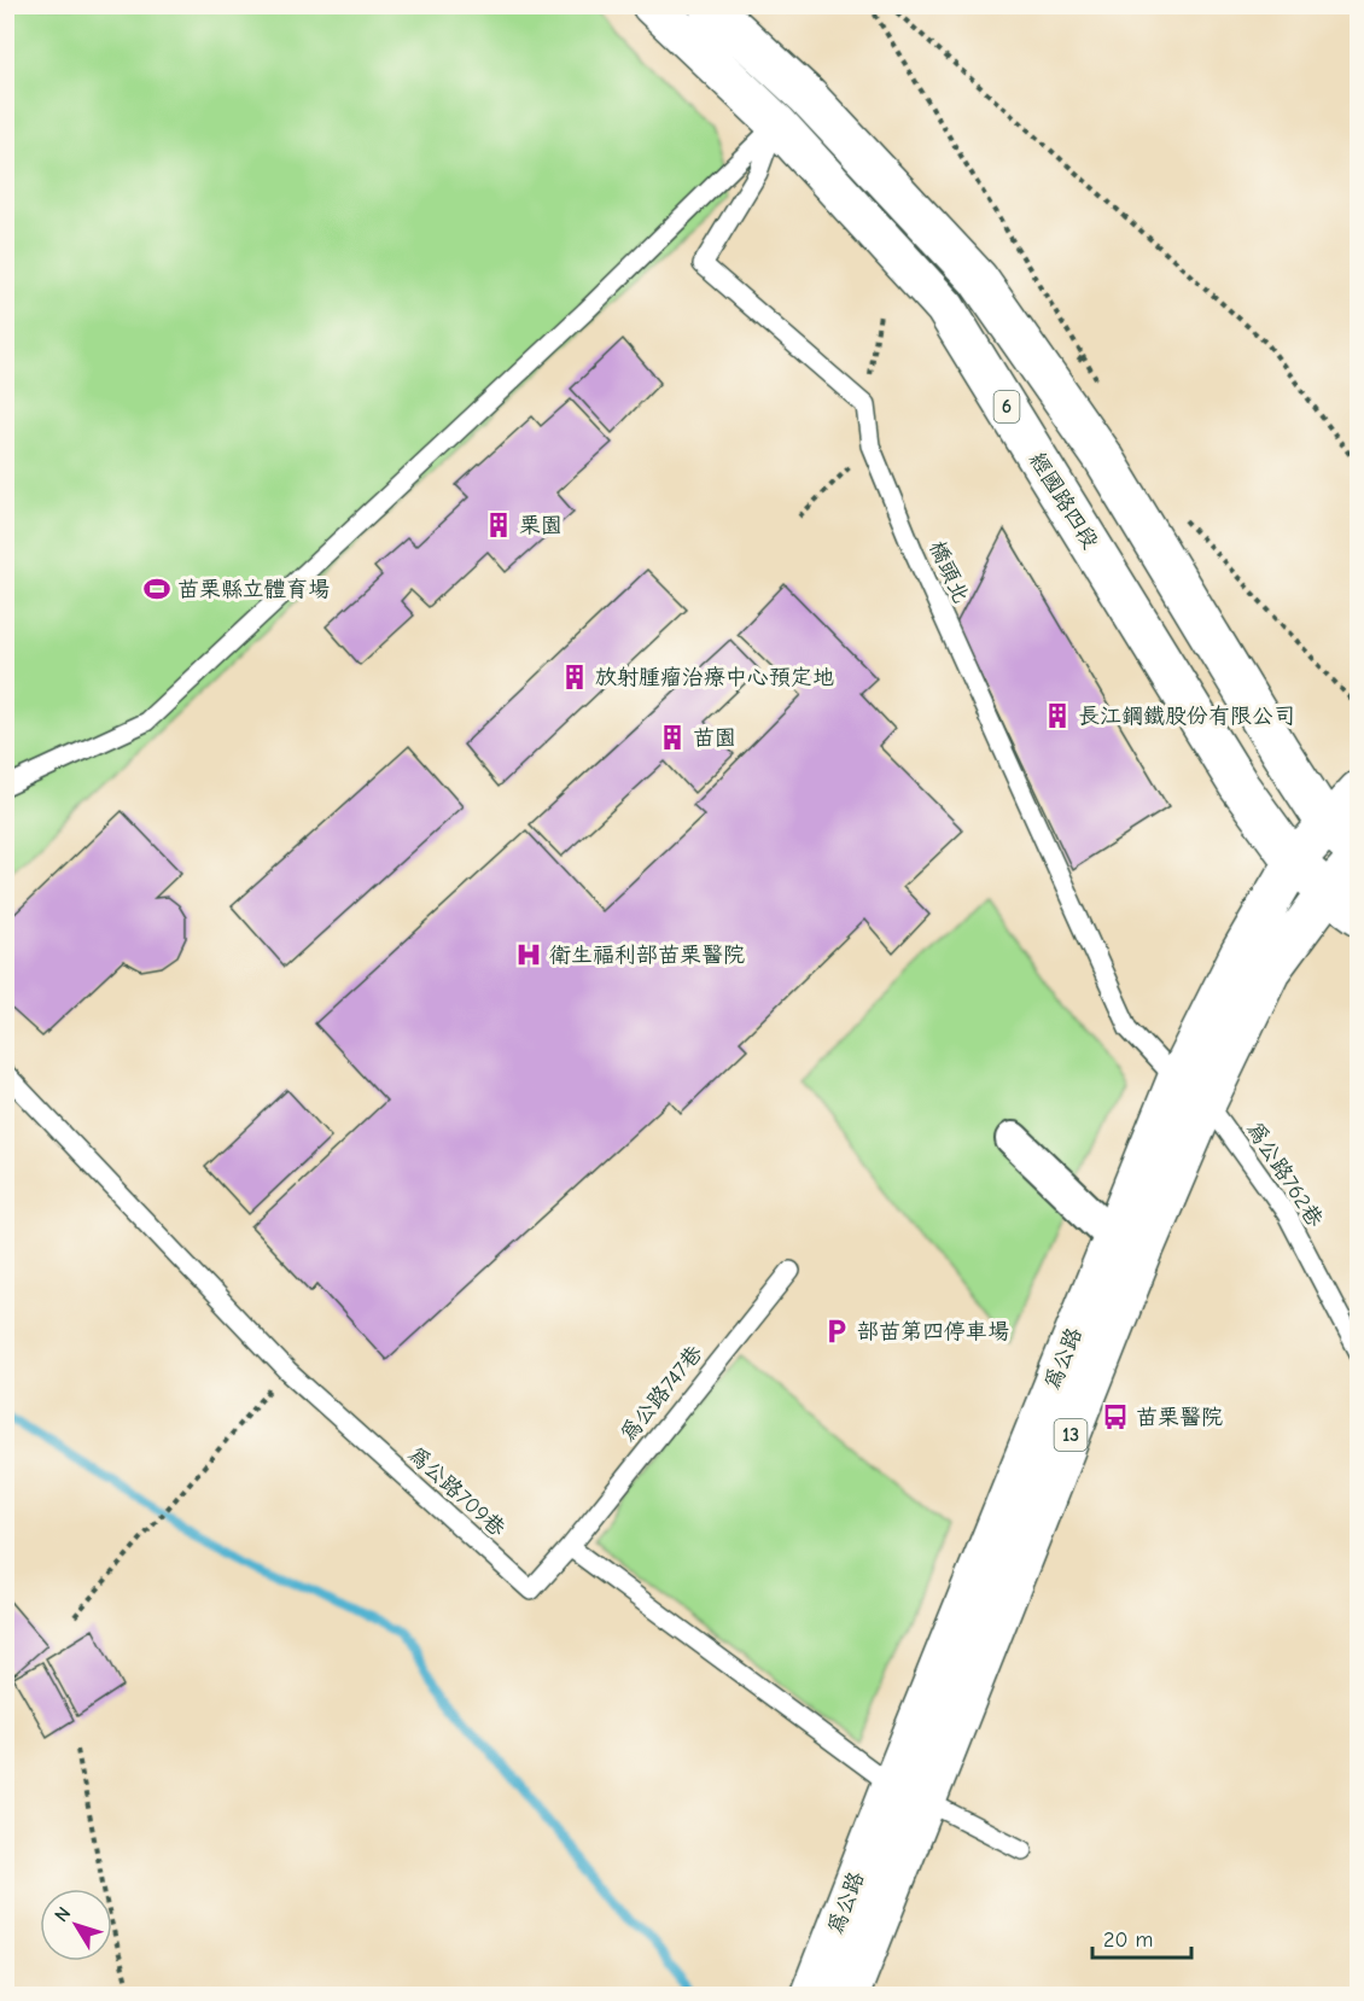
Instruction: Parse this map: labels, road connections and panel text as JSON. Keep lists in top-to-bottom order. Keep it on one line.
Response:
{"streets":{"main road":["6","經國路四段","為公路","13"],"lane":["橋頭北","為公路762巷","為公路747巷","為公路709巷"]},"crossings":[["6","為公路"],["6","13"],["經國路四段","為公路"],["橋頭北","為公路762巷"],["橋頭北","為公路"],["為公路762巷","為公路"],["為公路","13"],["為公路747巷","為公路709巷"]],"places":{"building":["栗園","放射腫瘤治療中心預定地","長江鋼鐵股份有限公司","苗園"],"sports":["苗栗縣立體育場"],"hospital":["衛生福利部苗栗醫院"],"parking":["部苗第四停車場"],"bus stop":["苗栗醫院"]},"scale_bar":"20 m","north":"top left"}
